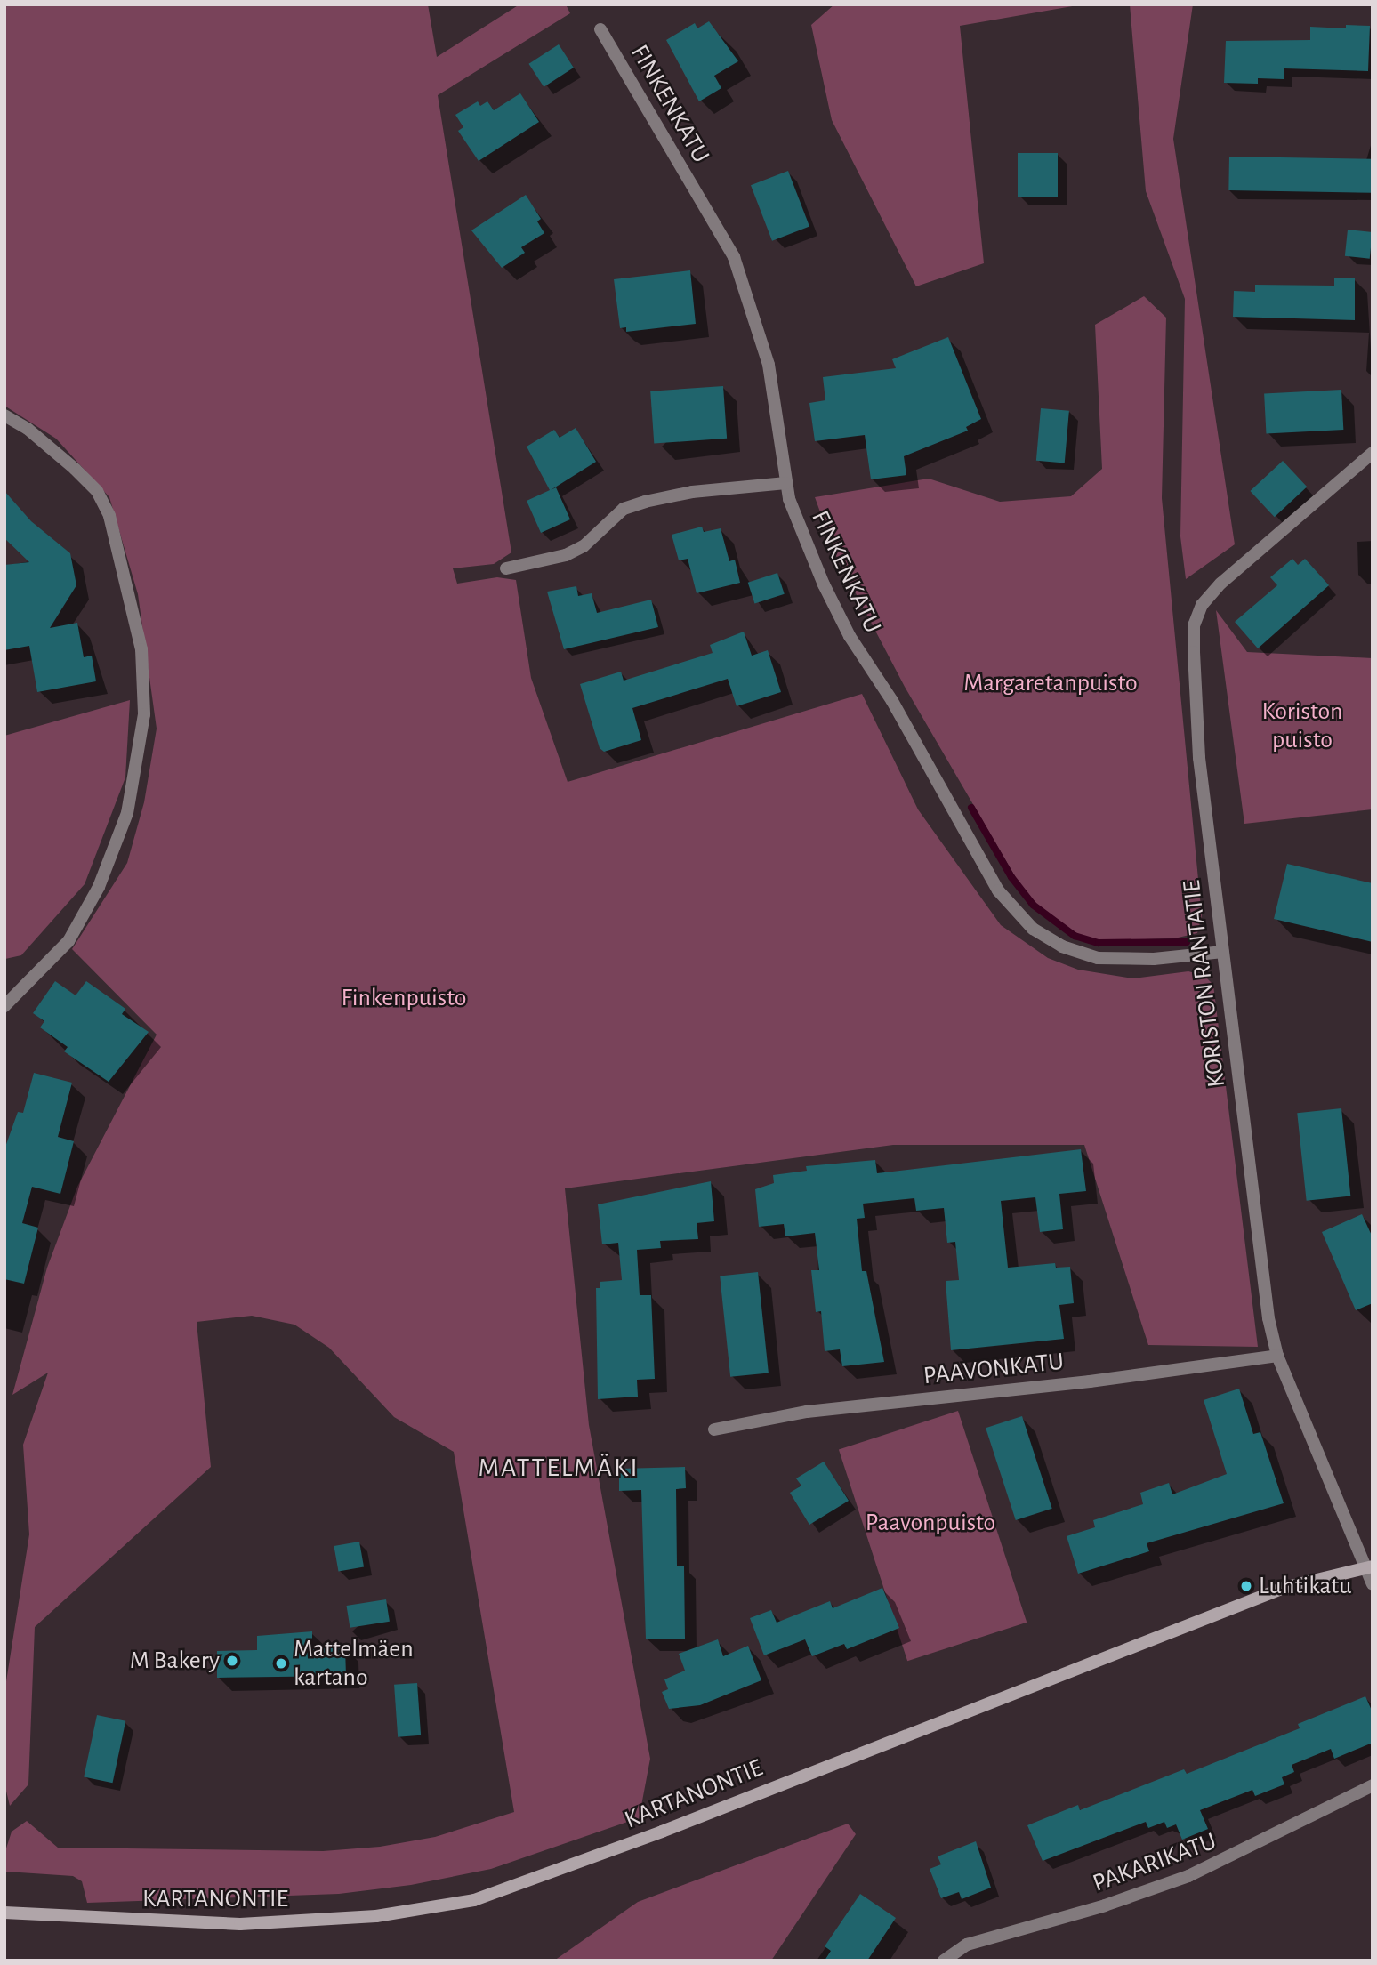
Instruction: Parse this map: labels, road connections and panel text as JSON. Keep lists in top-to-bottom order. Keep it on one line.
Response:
{"streets":{"street":["FINKENKATU","KORISTON RANTATIE","PAAVONKATU","KARTANONTIE","PAKARIKATU"]},"crossings":[["FINKENKATU","KORISTON RANTATIE"],["KORISTON RANTATIE","PAAVONKATU"],["KORISTON RANTATIE","KARTANONTIE"]],"districts":["MATTELMÄKI"],"parks":["Margaretanpuisto","Koriston puisto","Finkenpuisto","Paavonpuisto"],"places":["Luhtikatu","M Bakery","Mattelmäen kartano"]}
